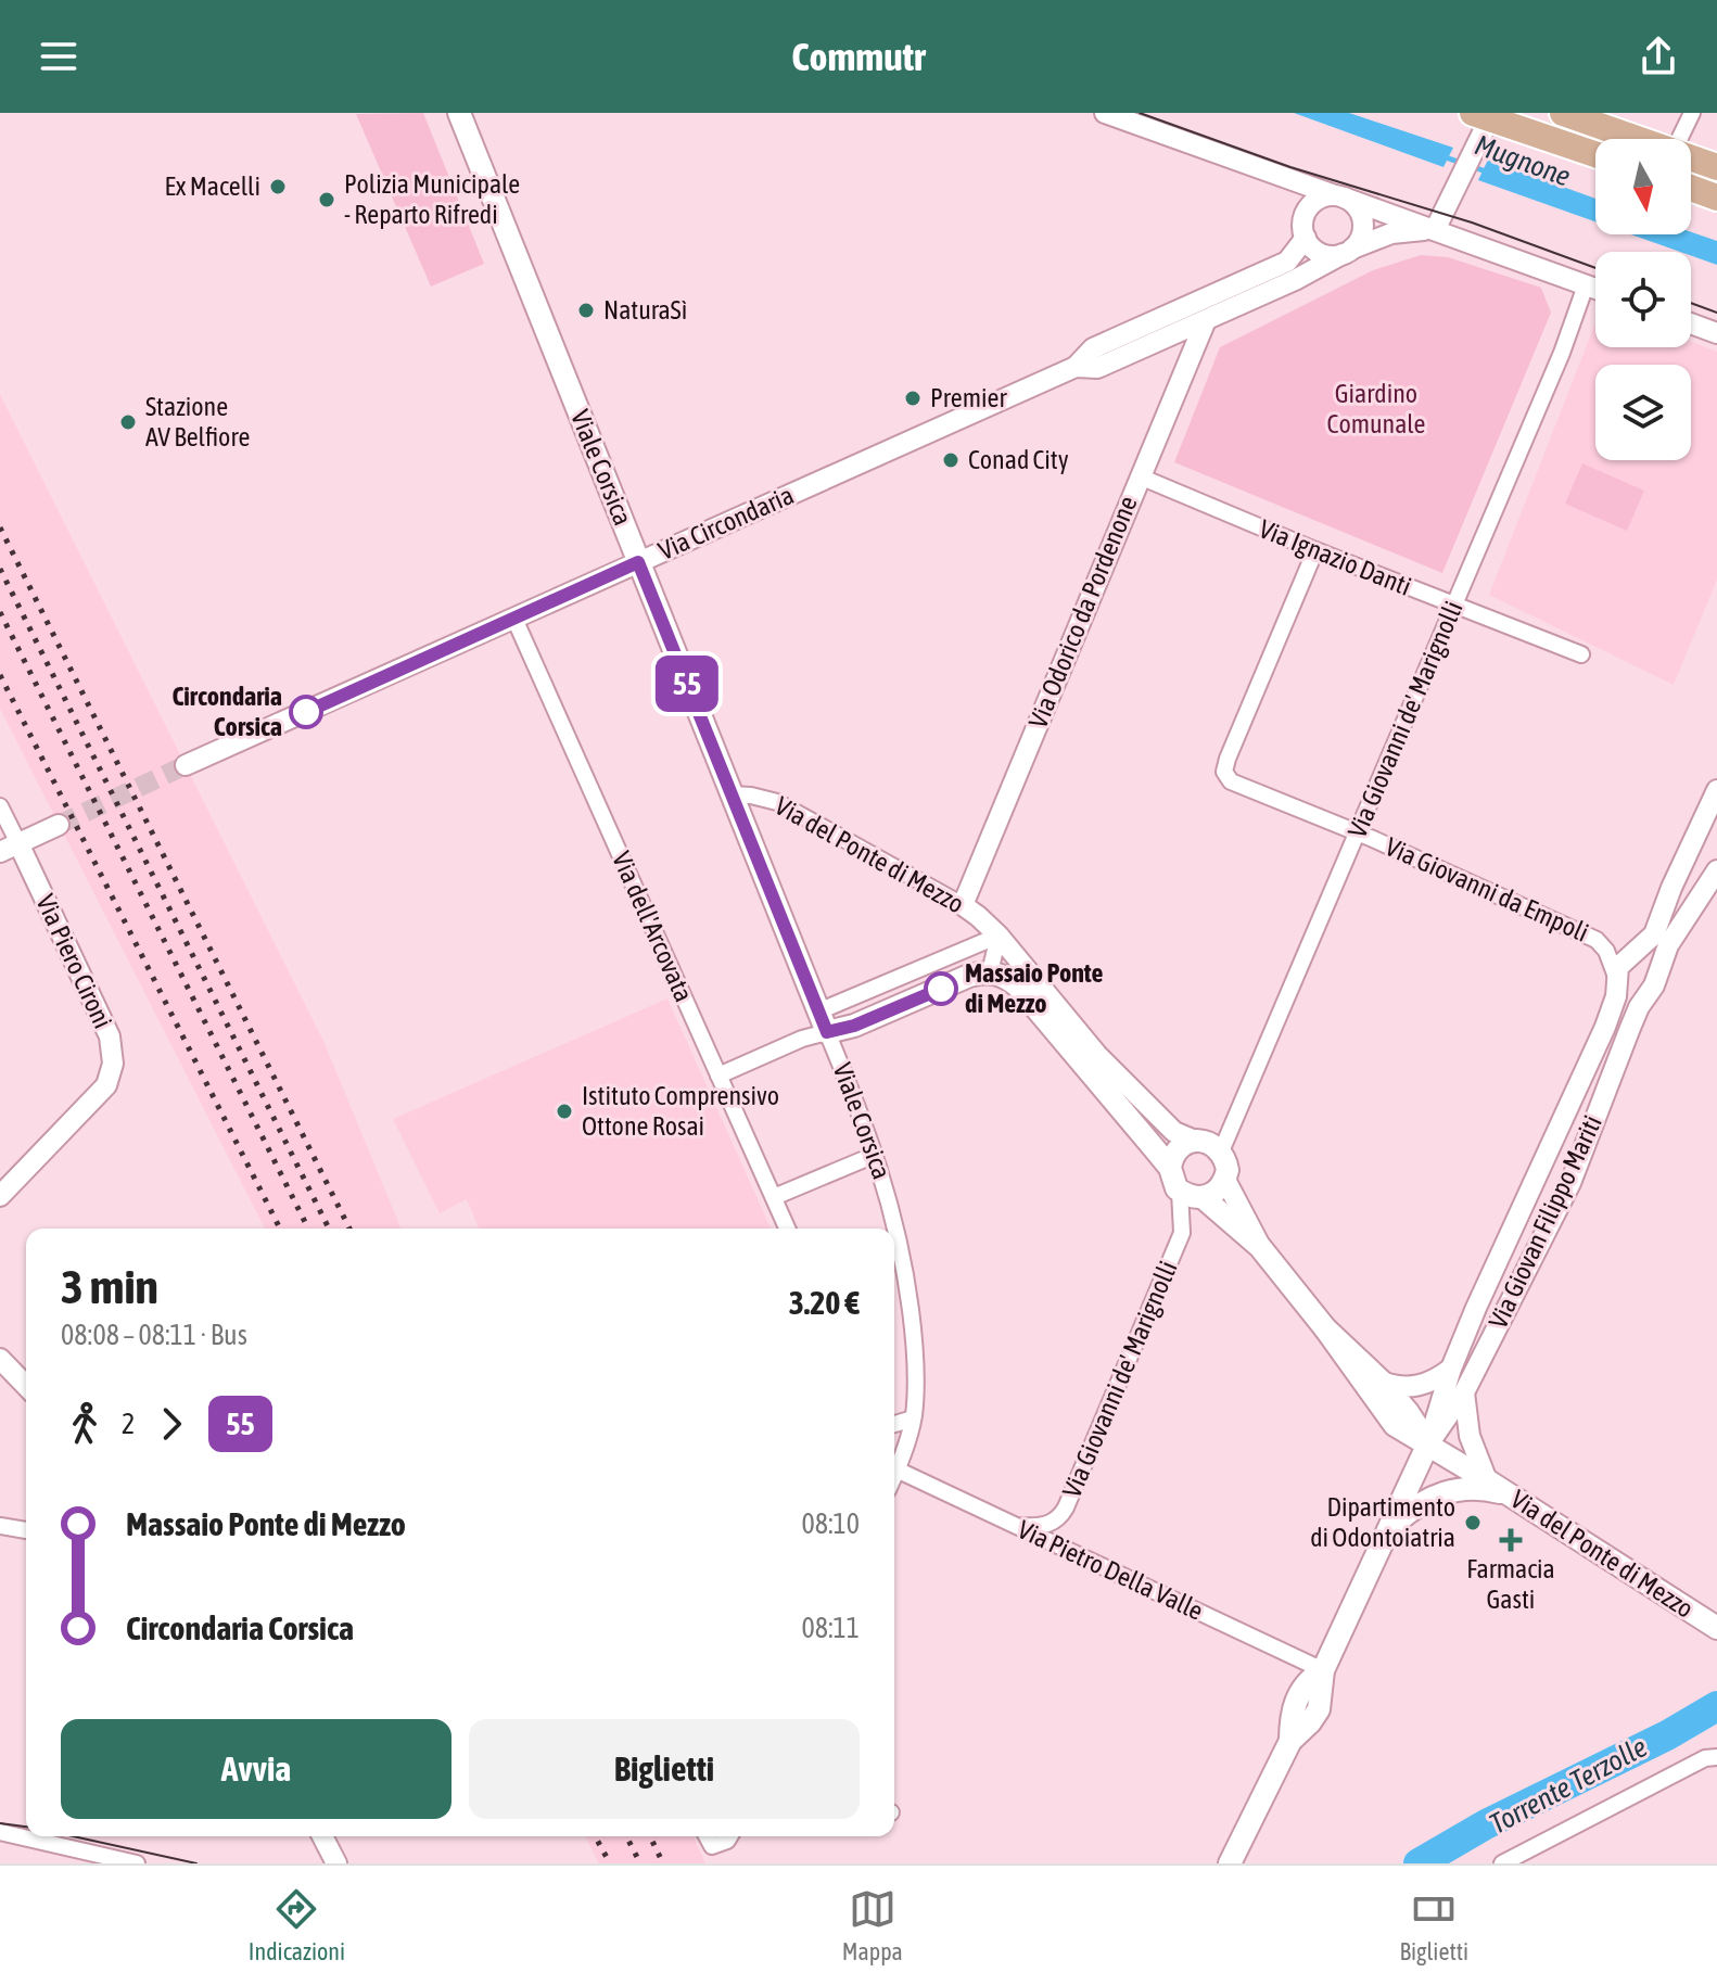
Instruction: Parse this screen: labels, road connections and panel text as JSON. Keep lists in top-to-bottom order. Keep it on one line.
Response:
{"streets":{"main road":["Viale Corsica","Via del Ponte di Mezzo","Via Giovan Filippo Mariti"],"street":["Via Circondaria","Via Ignazio Danti","Via Odorico da Pordenone","Via Giovanni de' Marignolli","Via Giovanni da Empoli","Via dell'Arcovata","Via Piero Cironi","Via Pietro Della Valle"]},"crossings":[["Viale Corsica","Via Circondaria"],["Viale Corsica","Via del Ponte di Mezzo"],["Viale Corsica","Via Pietro Della Valle"],["Via Circondaria","Via Odorico da Pordenone"],["Via Circondaria","Via dell'Arcovata"],["Via Ignazio Danti","Via Odorico da Pordenone"],["Via Ignazio Danti","Via Giovanni de' Marignolli"],["Via Ignazio Danti","Via Giovanni da Empoli"],["Via Odorico da Pordenone","Via del Ponte di Mezzo"],["Via Giovanni de' Marignolli","Via del Ponte di Mezzo"],["Via Giovanni de' Marignolli","Via Giovanni da Empoli"],["Via Giovanni de' Marignolli","Via Pietro Della Valle"],["Via del Ponte di Mezzo","Via Giovan Filippo Mariti"],["Via Giovanni da Empoli","Via Giovan Filippo Mariti"],["Via Giovan Filippo Mariti","Via Pietro Della Valle"]],"water":["Mugnone","Torrente Terzolle"],"parks":["Giardino Comunale"],"places":{"other":["Ex Macelli","Polizia Municipale - Reparto Rifredi","NaturaSì","Premier","Stazione AV Belfiore","Conad City","Circondaria Corsica","Massaio Ponte di Mezzo","Istituto Comprensivo Ottone Rosai","Dipartimento di Odontoiatria"],"health":["Farmacia Gasti"]},"lines":["bus line 55"],"north":"bottom","page":{"header":"Commutr","on_map":"55","heading":["3 min","08:08 – 08:11 · Bus","3.20 €"],"legs":["2","55"],"list":[{"name":"Massaio Ponte di Mezzo","value":"08:10"},{"name":"Circondaria Corsica","value":"08:11"}],"buttons":["Avvia","Biglietti"],"tabs":["Indicazioni","Mappa","Biglietti"]}}
